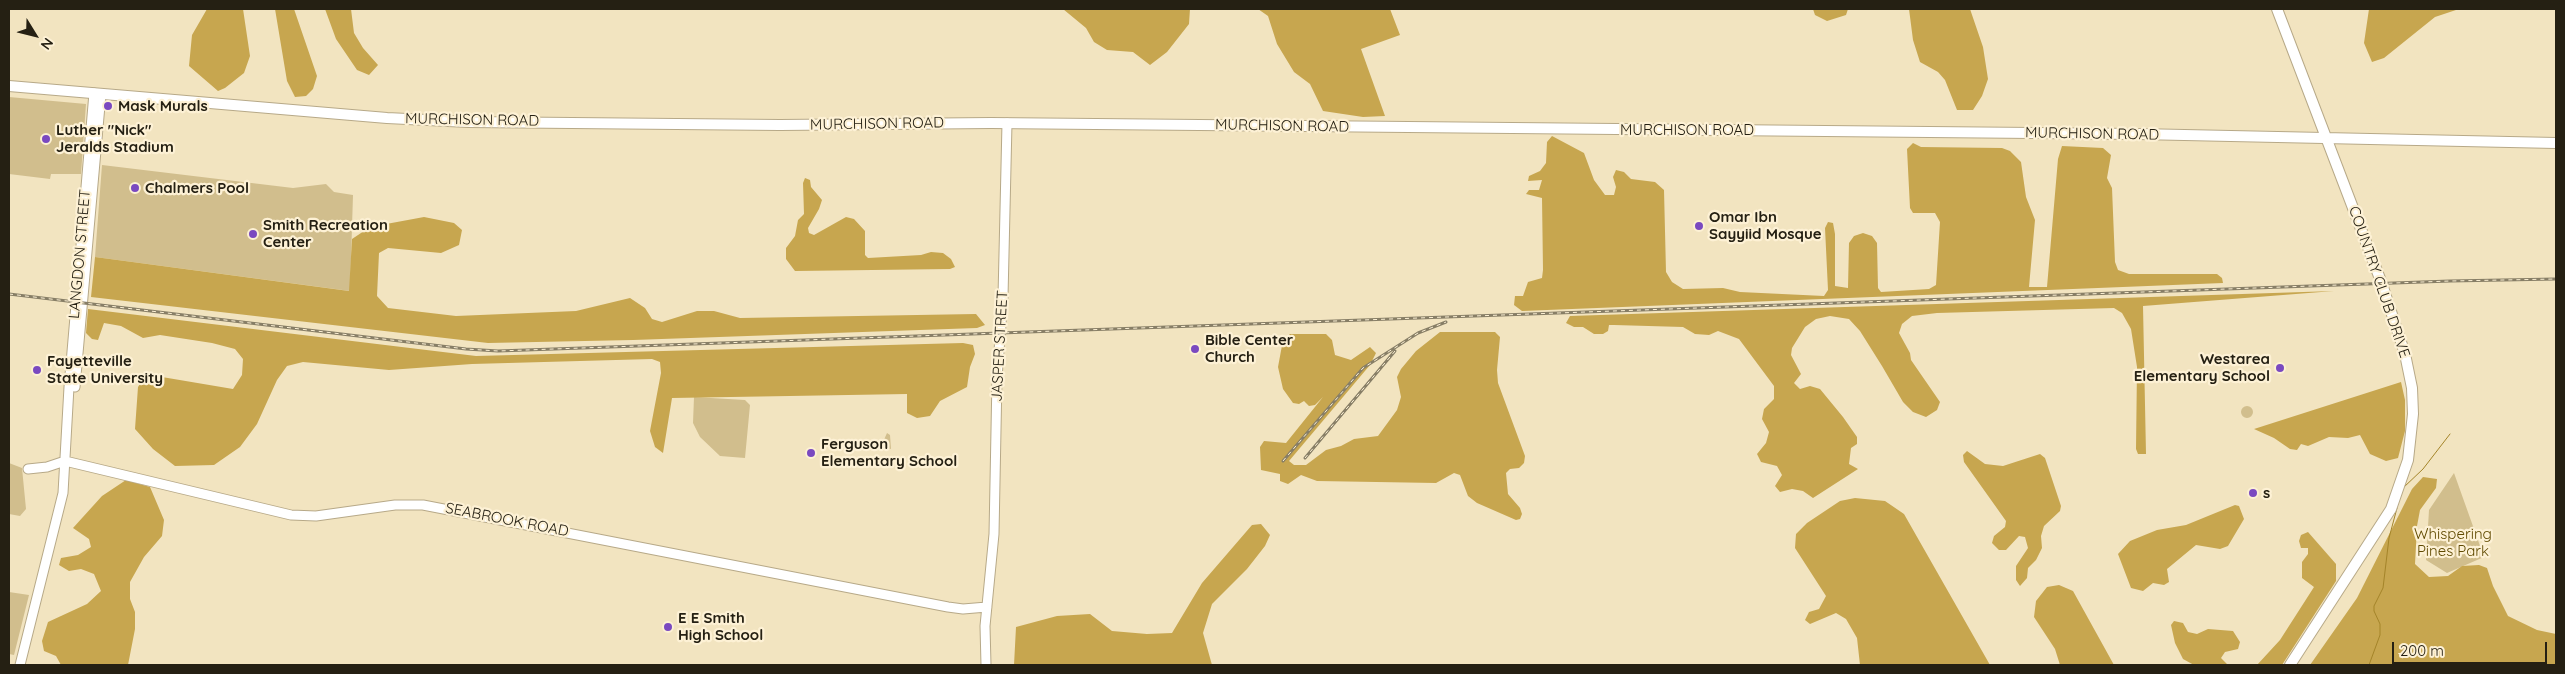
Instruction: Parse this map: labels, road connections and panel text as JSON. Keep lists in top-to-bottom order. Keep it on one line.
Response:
{"streets":{"main road":["MURCHISON ROAD","COUNTRY CLUB DRIVE"],"street":["LANGDON STREET","JASPER STREET","SEABROOK ROAD"]},"crossings":[["MURCHISON ROAD","LANGDON STREET"],["MURCHISON ROAD","COUNTRY CLUB DRIVE"],["MURCHISON ROAD","JASPER STREET"],["LANGDON STREET","SEABROOK ROAD"],["JASPER STREET","SEABROOK ROAD"]],"parks":["Whispering Pines Park"],"places":["Mask Murals","Luther \"Nick\" Jeralds Stadium","Chalmers Pool","Omar Ibn Sayyiid Mosque","Smith Recreation Center","Bible Center Church","Westarea Elementary School","Fayetteville State University","Ferguson Elementary School","s","E E Smith High School"],"scale_bar":"200 m","north":"bottom right"}
